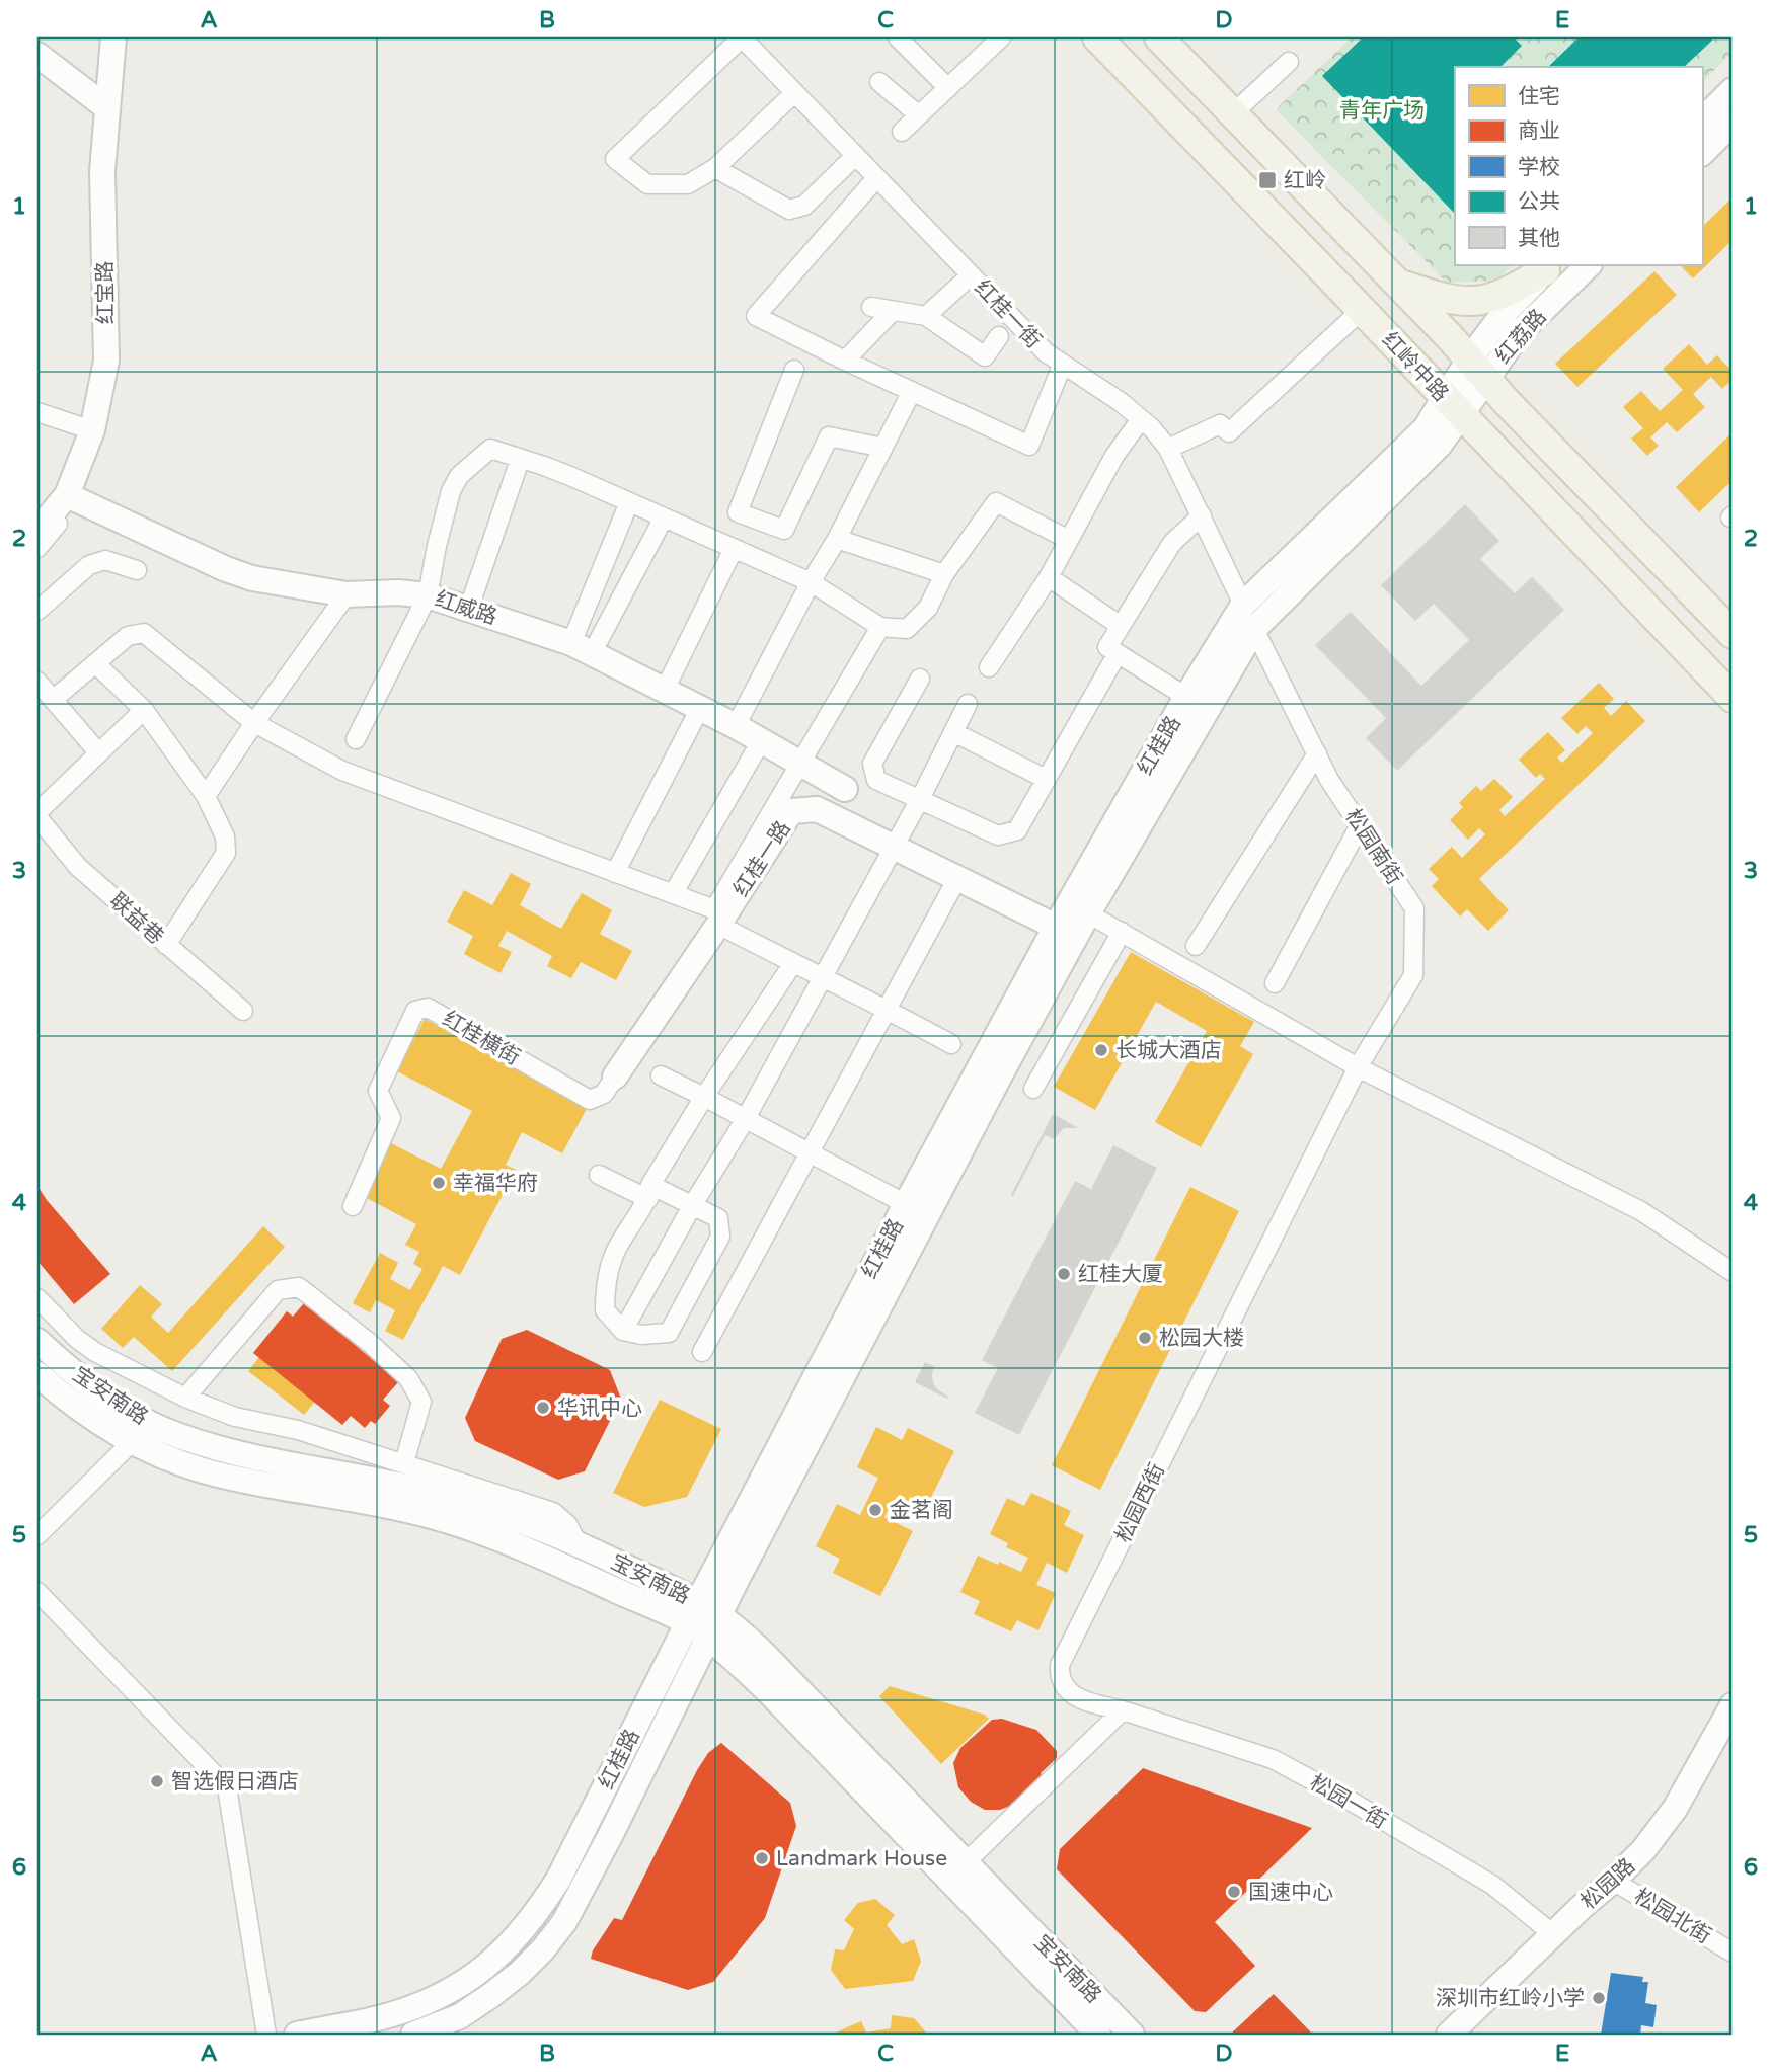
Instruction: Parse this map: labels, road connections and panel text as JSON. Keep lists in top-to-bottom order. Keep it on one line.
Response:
{"streets":{"main road":["红岭中路"],"street":["红宝路","红桂一街","红荔路","红威路","红桂路","松园南街","红桂一路","联益巷","红桂横街","宝安南路","松园西街","松园一街","松园路","松园北街"]},"crossings":[["红宝路","红威路"],["红桂一街","红桂路"],["红荔路","红岭中路"],["红荔路","红桂路"],["红岭中路","红桂路"],["红桂路","松园南街"],["红桂路","红桂一路"],["红桂路","宝安南路"],["松园南街","松园西街"],["红桂一路","红桂横街"],["松园西街","松园一街"],["松园一街","松园路"],["松园路","松园北街"]],"parks":["青年广场"],"places":{"transit":["红岭"],"other":["长城大酒店","幸福华府","红桂大厦","松园大楼","华讯中心","金茗阁","智选假日酒店","Landmark House","国速中心","深圳市红岭小学"]},"legend":["住宅","商业","学校","公共","其他"],"grid":{"columns":["A","B","C","D","E"],"rows":["1","2","3","4","5","6"]}}
